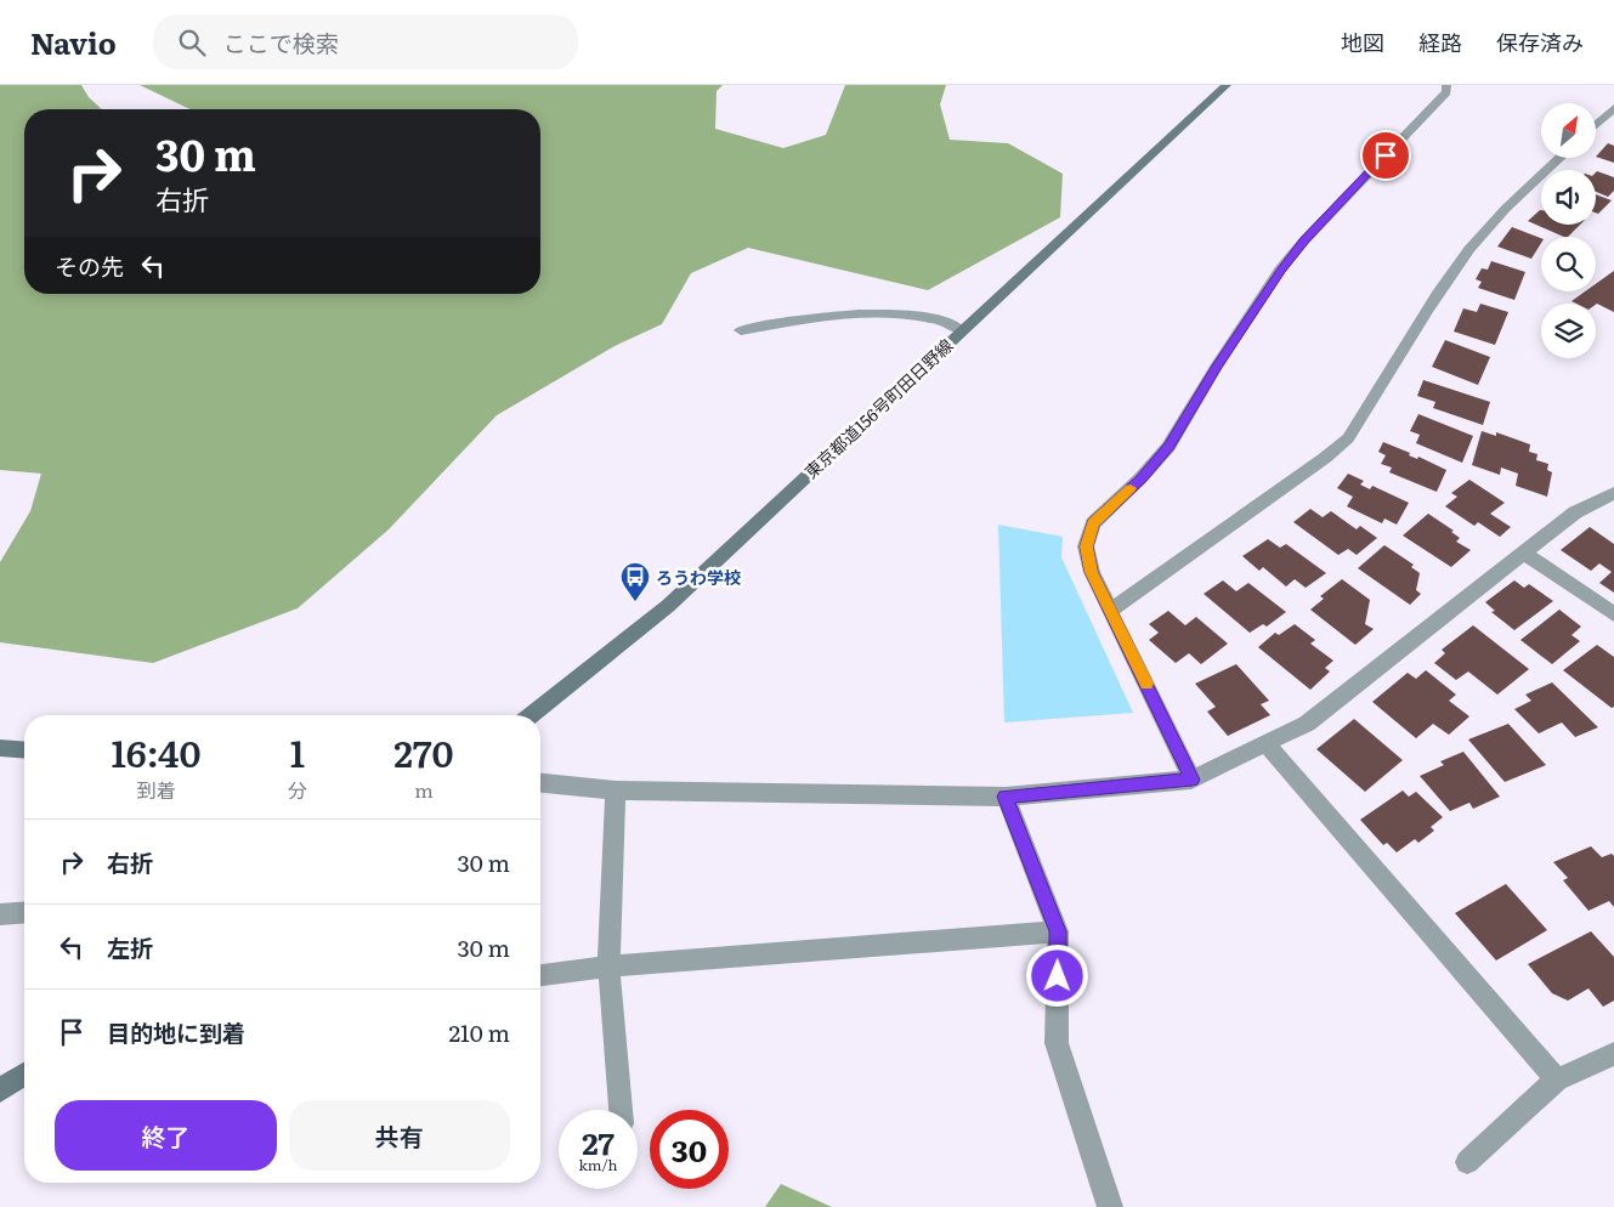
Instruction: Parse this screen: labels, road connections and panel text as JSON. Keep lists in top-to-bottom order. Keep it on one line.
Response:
{"streets":{"main road":["東京都道156号町田日野線"]},"places":{"bus stop":["ろうわ学校"]},"north":"top right","page":{"header":"Navio","search":"ここで検索","nav":["地図","経路","保存済み"],"turn":["30 m","右折"],"then":"その先","eta":["16:40","到着","1","分","270","m"],"list":[{"name":"右折","value":"30 m"},{"name":"左折","value":"30 m"},{"name":"目的地に到着","value":"210 m"}],"buttons":["終了","共有"],"speed":"27 km/h","limit":"30"}}
